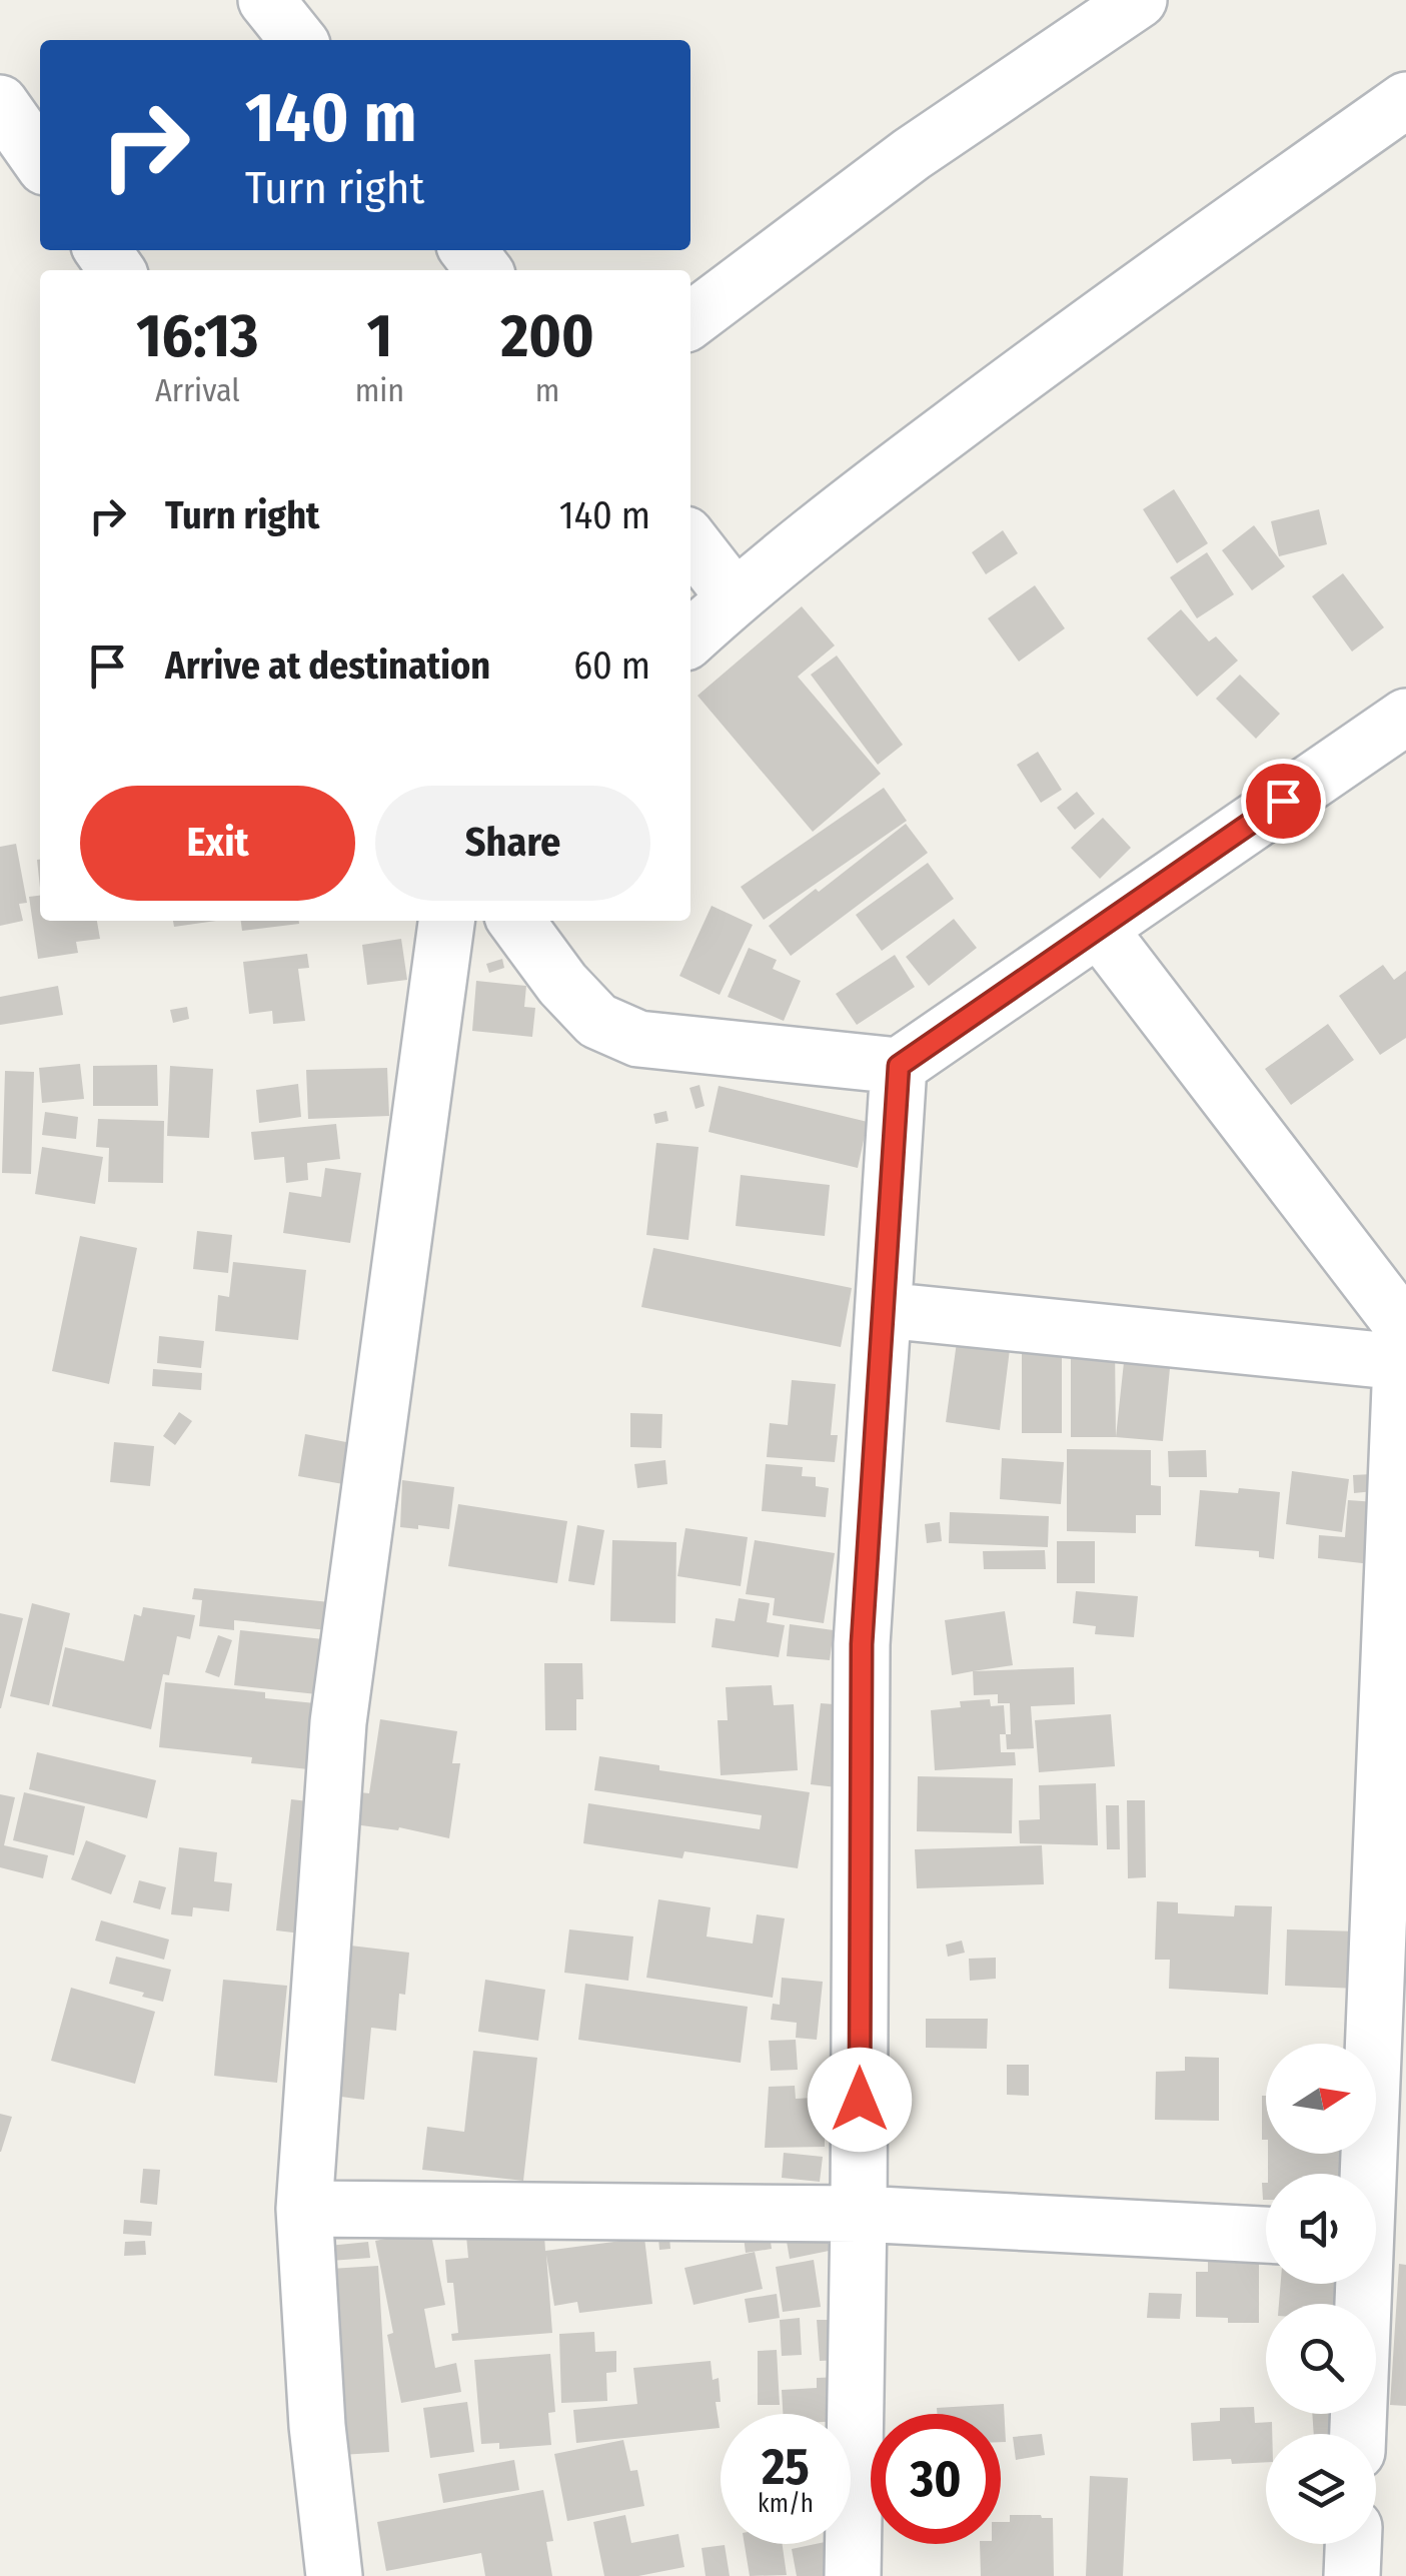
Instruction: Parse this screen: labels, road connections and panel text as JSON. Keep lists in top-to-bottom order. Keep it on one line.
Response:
{"north":"right","page":{"turn":["140 m","Turn right"],"eta":["16:13","Arrival","1","min","200","m"],"list":[{"name":"Turn right","value":"140 m"},{"name":"Arrive at destination","value":"60 m"}],"buttons":["Exit","Share"],"speed":"25 km/h","limit":"30"}}
